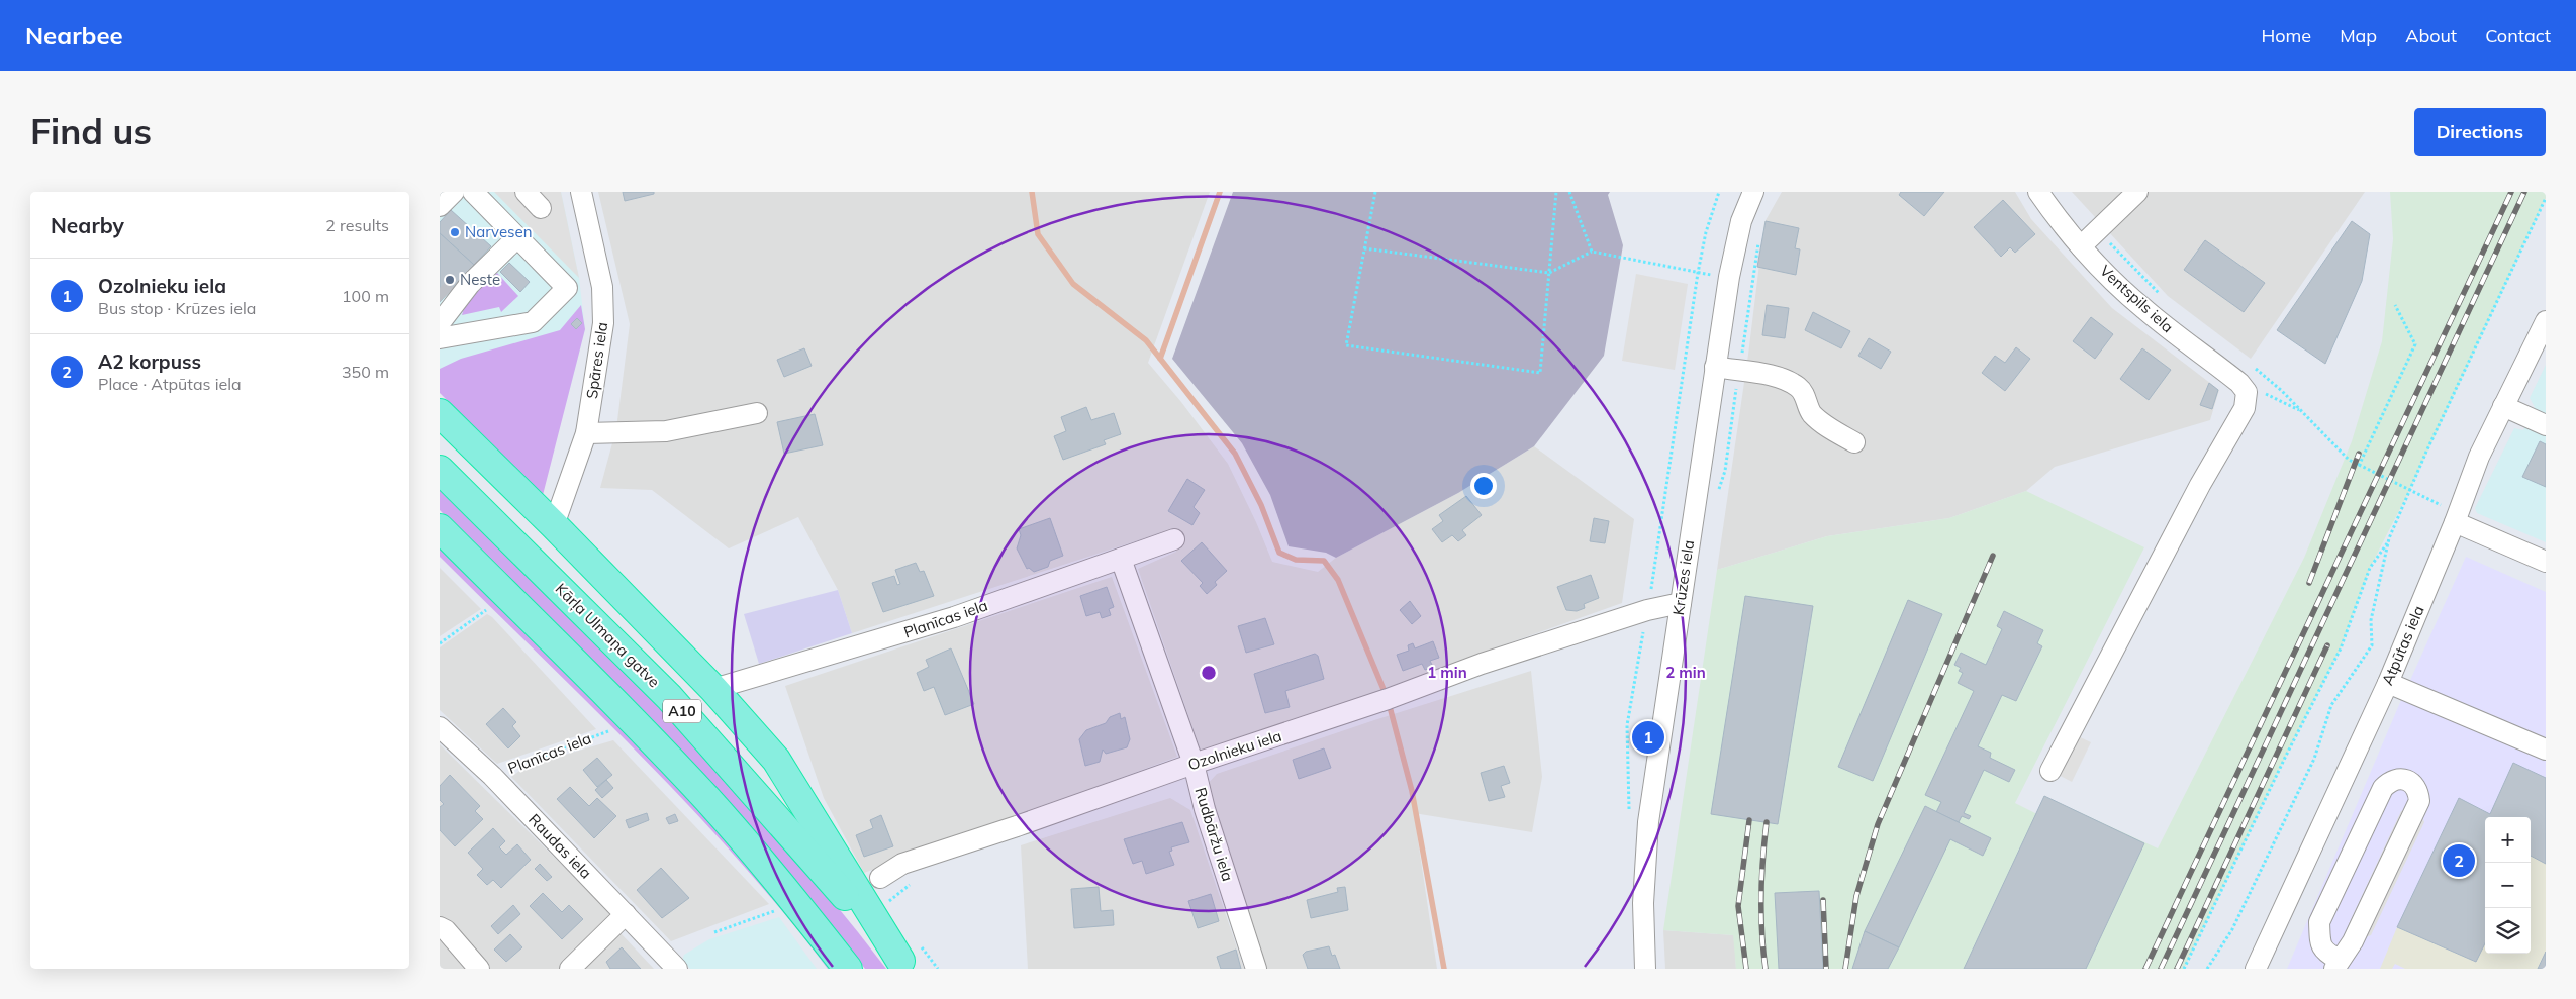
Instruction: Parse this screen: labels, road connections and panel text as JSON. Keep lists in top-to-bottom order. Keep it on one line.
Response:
{"streets":{"highway":["Kārļa Ulmaņa gatve","A10"],"street":["Ventspils iela","Spāres iela","Krūzes iela","Planīcas iela","Atpūtas iela","Ozolnieku iela","Rudbāržu iela","Raudas iela"]},"crossings":[["Krūzes iela","Ozolnieku iela"],["Planīcas iela","Rudbāržu iela"],["Planīcas iela","Raudas iela"],["Ozolnieku iela","Rudbāržu iela"]],"places":["Narvesen","Neste"],"page":{"header":"Nearbee","nav":["Home","Map","About","Contact"],"buttons":"Directions","title":"Find us","heading":["Nearby","2 results"],"list":[{"mark":"1","name":"Ozolnieku iela","note":"Bus stop · Krūzes iela","value":"100 m"},{"mark":"2","name":"A2 korpuss","note":"Place · Atpūtas iela","value":"350 m"}],"pins":["1","2"],"map_buttons":["+","−"]},"rings":["1 min","2 min"]}
